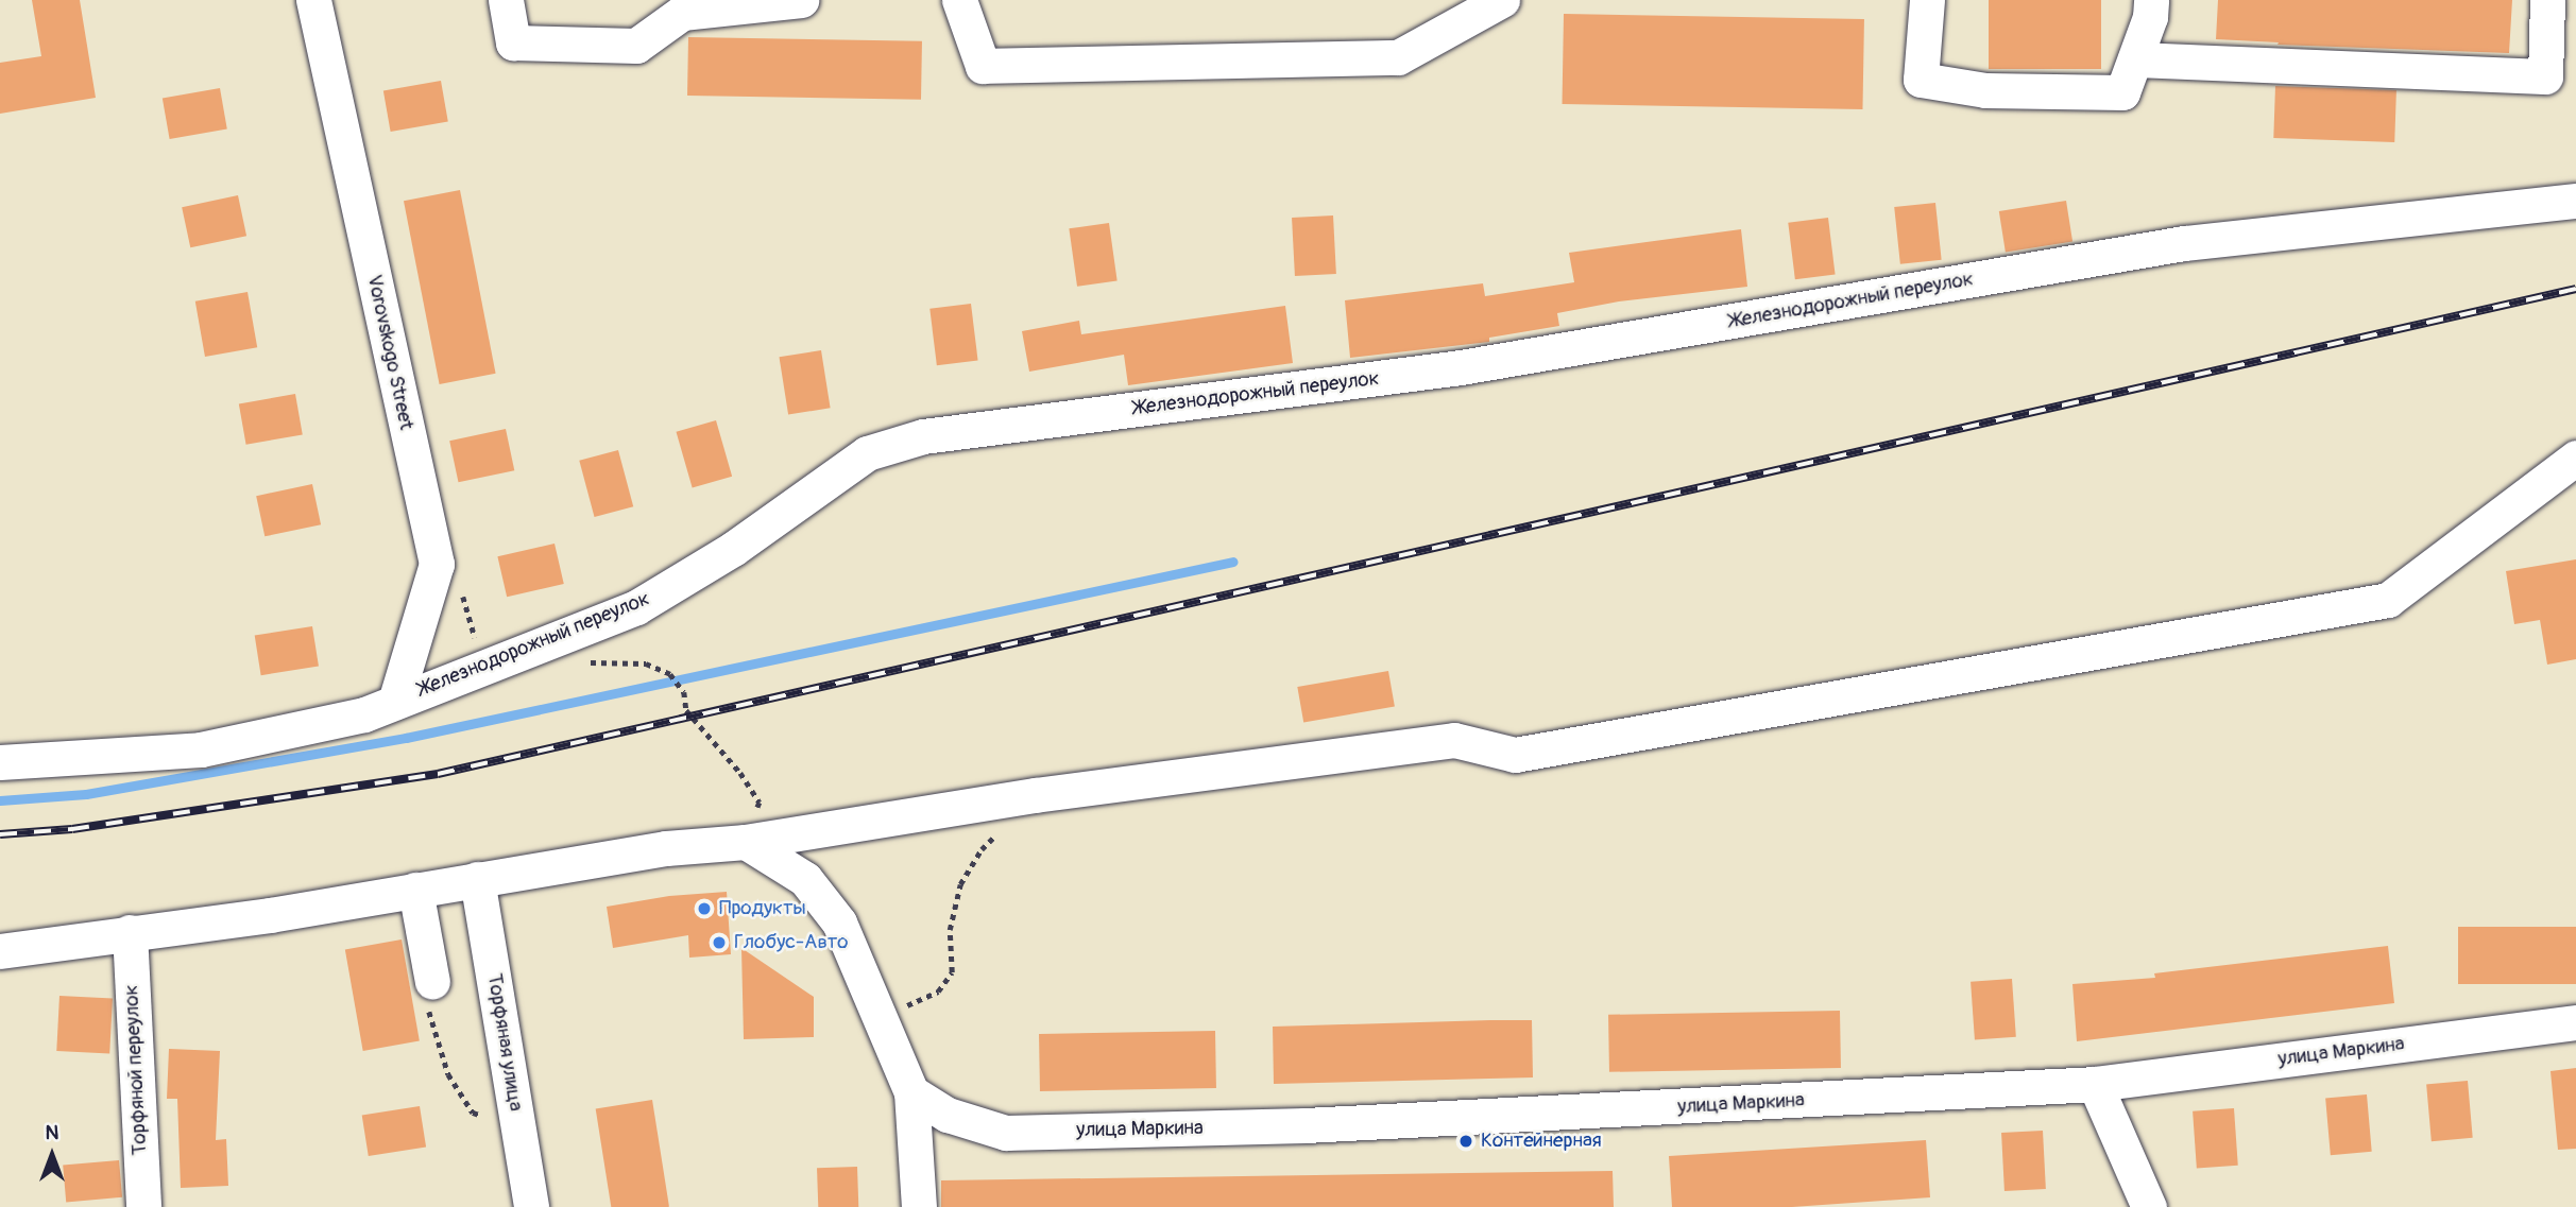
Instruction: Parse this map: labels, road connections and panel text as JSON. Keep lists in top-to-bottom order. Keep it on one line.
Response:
{"streets":{"street":["Железнодорожный переулок","Vorovskogo Street","Торфяная улица","улица Маркина","Торфяной переулок"]},"crossings":[["Железнодорожный переулок","Vorovskogo Street"]],"places":["Продукты","Глобус-Авто","Контейнерная"],"north":"top"}
